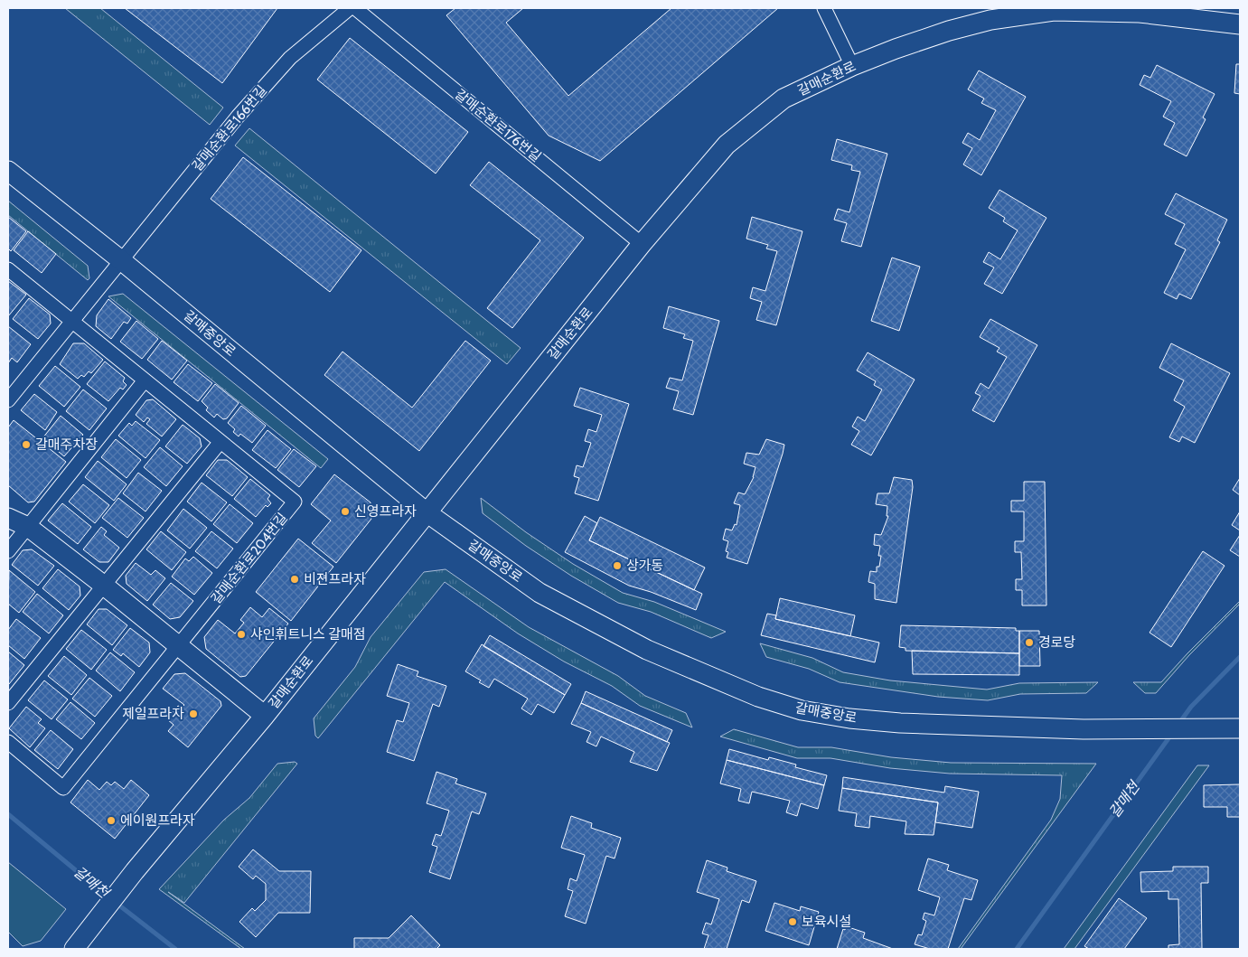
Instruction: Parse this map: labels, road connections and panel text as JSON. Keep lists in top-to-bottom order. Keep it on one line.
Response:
{"streets":{"street":["갈매순환로","갈매순환로176번길","갈매순환로166번길","갈매중앙로","갈매순환로204번길"]},"crossings":[["갈매순환로","갈매순환로176번길"],["갈매순환로","갈매중앙로"],["갈매순환로166번길","갈매중앙로"],["갈매순환로166번길","갈매순환로204번길"]],"water":["갈매천"],"places":["갈매주차장","신영프라자","상가동","비젼프라자","샤인휘트니스 갈매점","경로당","제일프라자","에이원프라자","보육시설"]}
